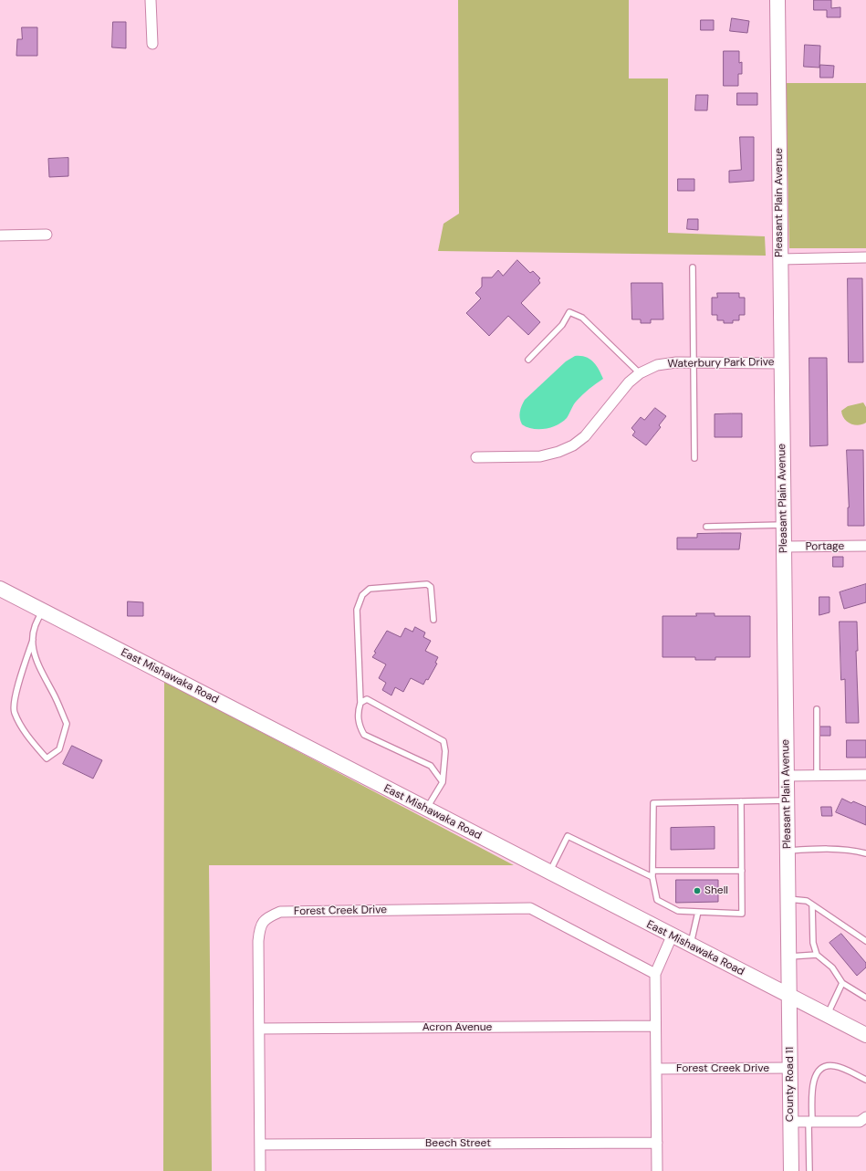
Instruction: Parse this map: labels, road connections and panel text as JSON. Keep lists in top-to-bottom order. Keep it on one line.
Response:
{"streets":{"street":["Pleasant Plain Avenue","Waterbury Park Drive","Portage","East Mishawaka Road","Forest Creek Drive","Acron Avenue","County Road 11","Beech Street"]},"crossings":[["Pleasant Plain Avenue","Waterbury Park Drive"],["Pleasant Plain Avenue","Portage"],["Pleasant Plain Avenue","East Mishawaka Road"],["Pleasant Plain Avenue","County Road 11"],["East Mishawaka Road","County Road 11"],["Forest Creek Drive","Acron Avenue"],["Forest Creek Drive","County Road 11"],["Forest Creek Drive","Beech Street"]],"places":["Shell"]}
